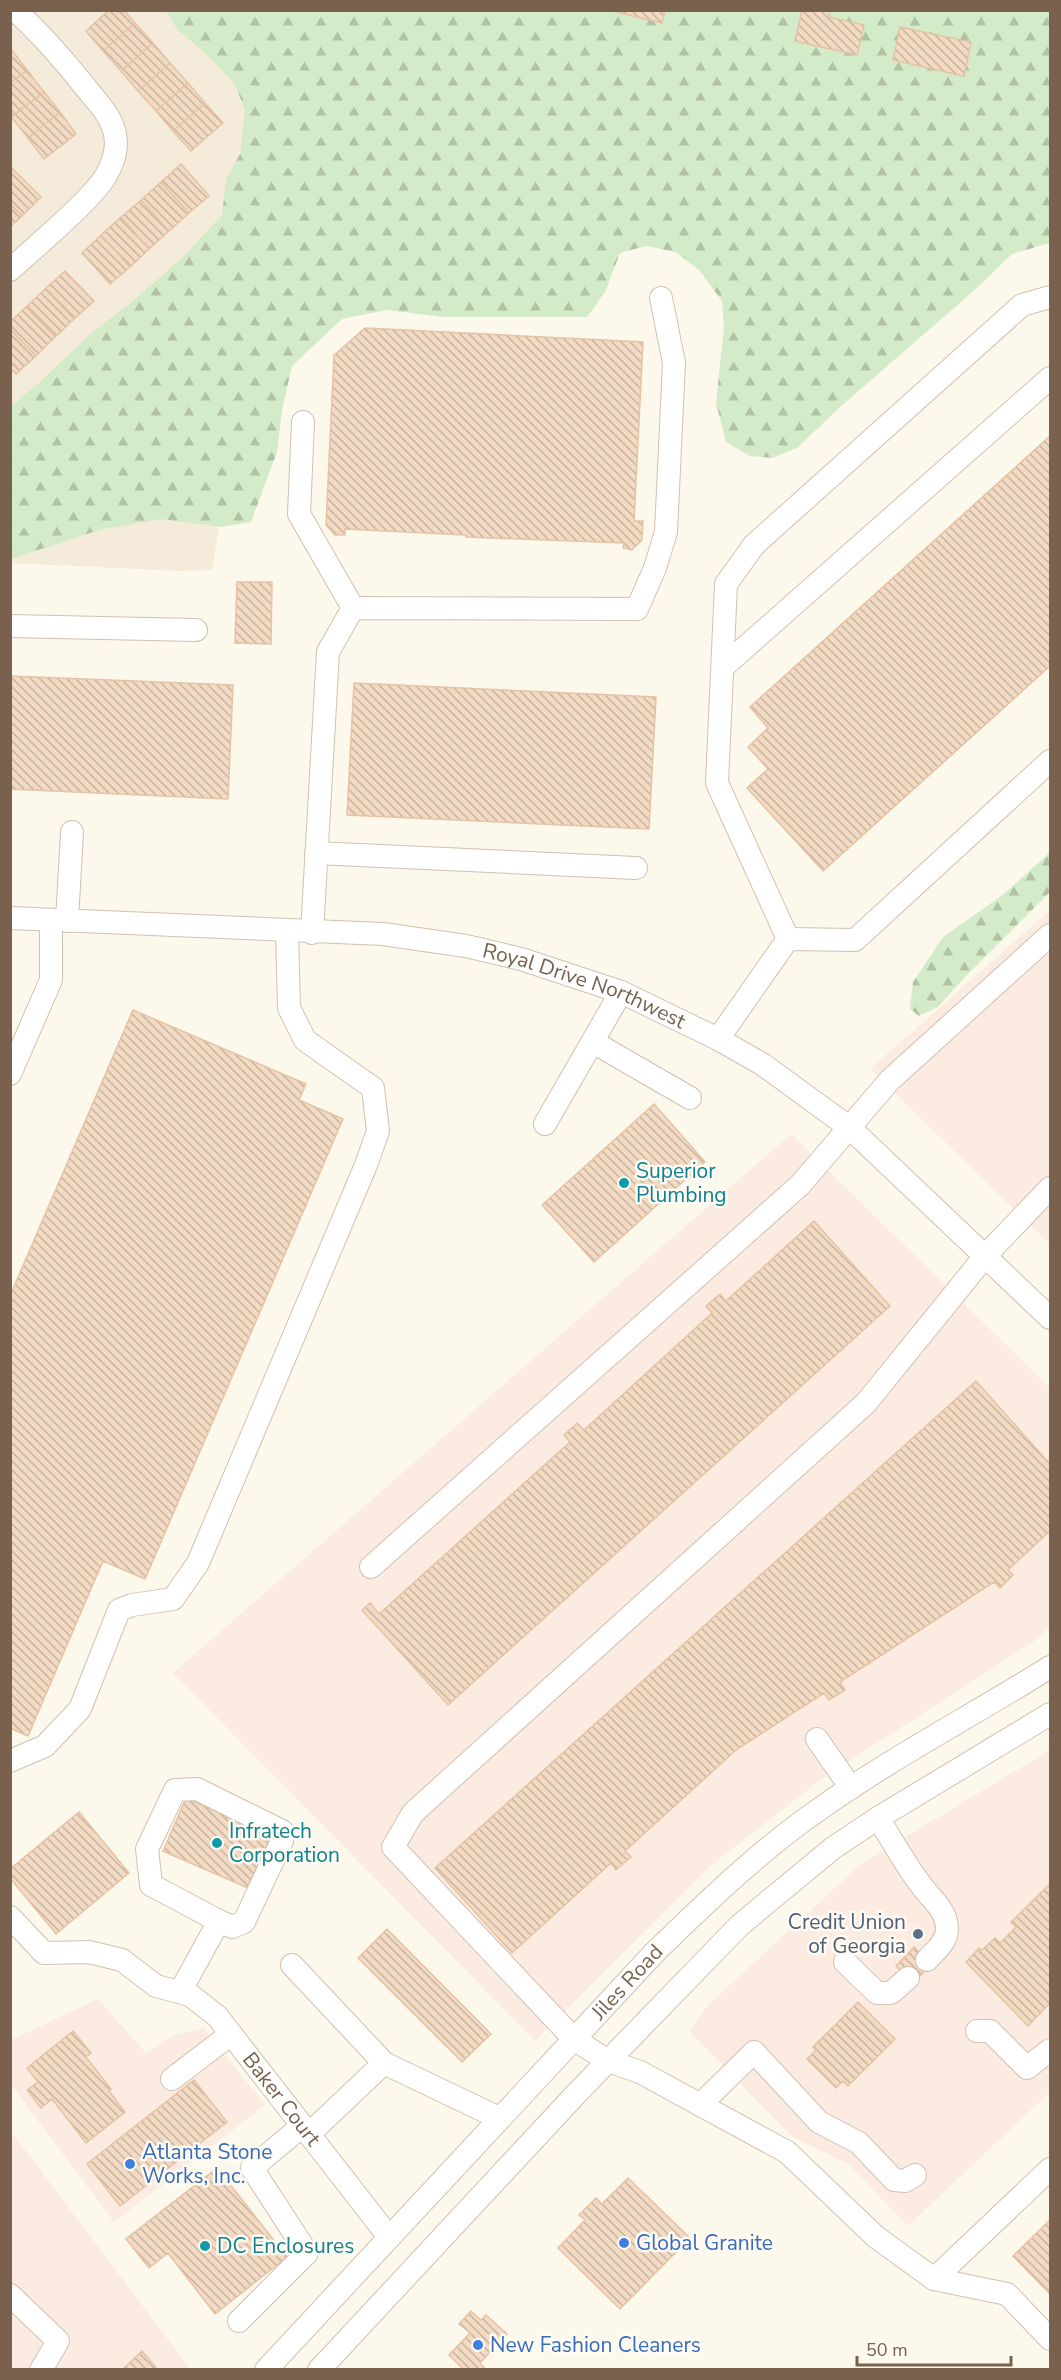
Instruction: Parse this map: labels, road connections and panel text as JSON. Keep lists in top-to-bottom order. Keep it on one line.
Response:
{"streets":{"street":["Royal Drive Northwest","Jiles Road","Baker Court"]},"crossings":[["Jiles Road","Baker Court"]],"places":["Superior Plumbing","Infratech Corporation","Credit Union of Georgia","Atlanta Stone Works, Inc.","Global Granite","DC Enclosures","New Fashion Cleaners"],"scale_bar":"50 m"}
